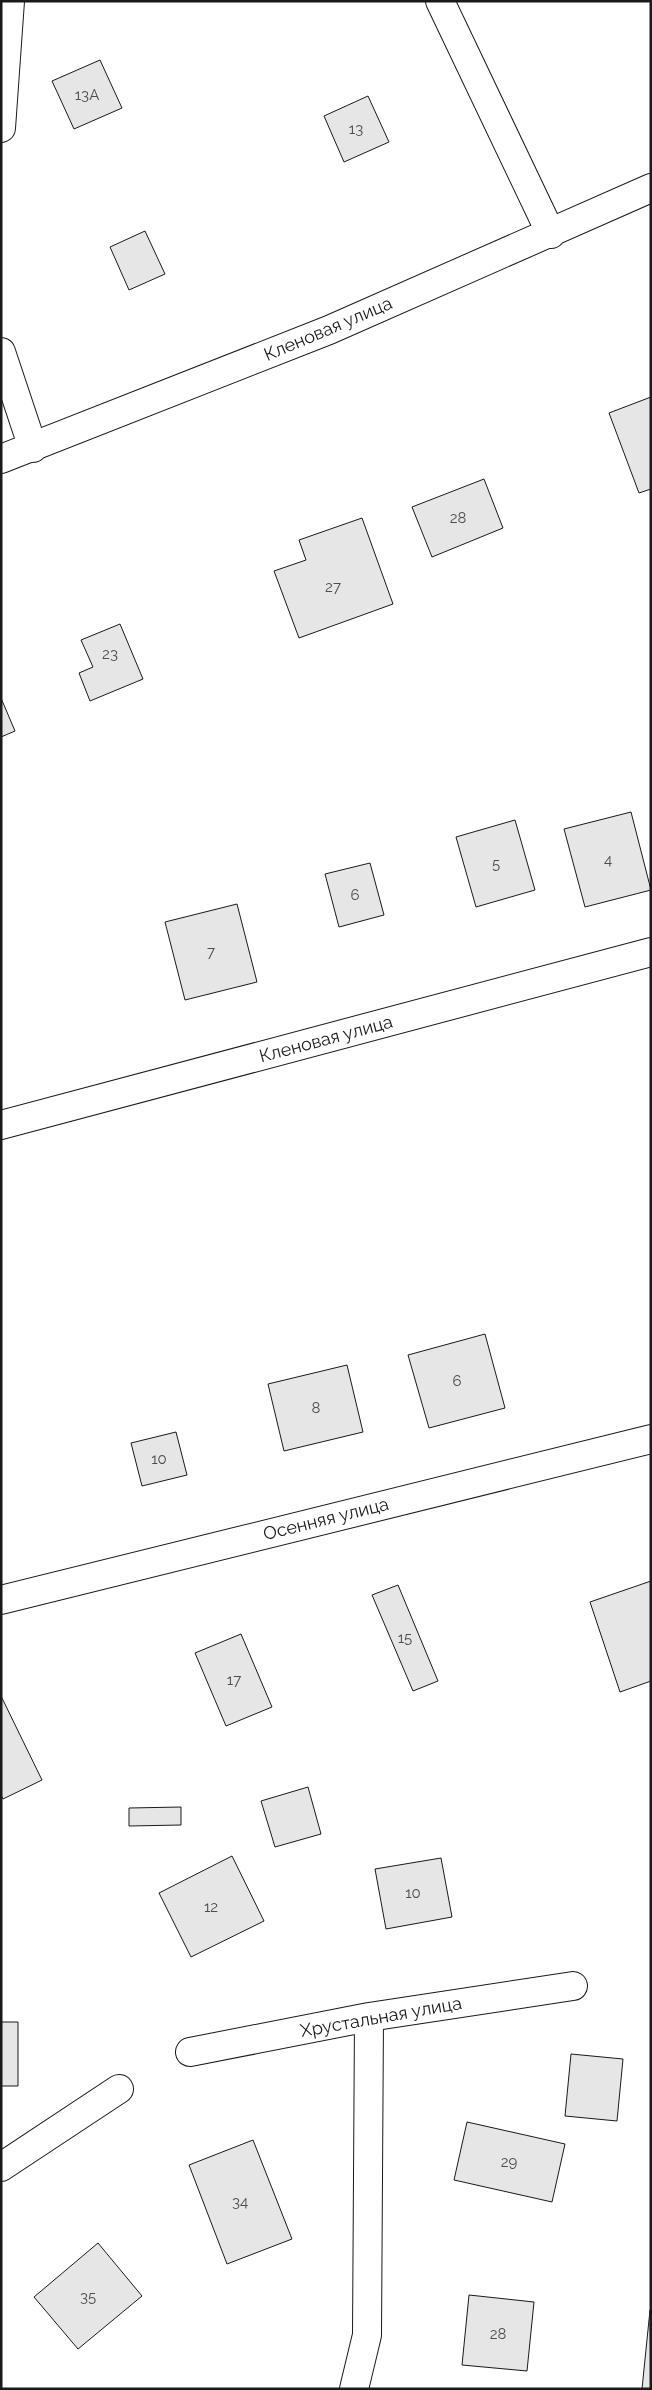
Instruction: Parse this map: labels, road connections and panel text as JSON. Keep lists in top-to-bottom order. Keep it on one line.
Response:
{"streets":{"street":["Кленовая улица","Осенняя улица","Хрустальная улица"]},"house_numbers":["13А","13","28","27","23","4","5","6","7","6","8","10","15","17","10","12","29","34","35","28"]}
